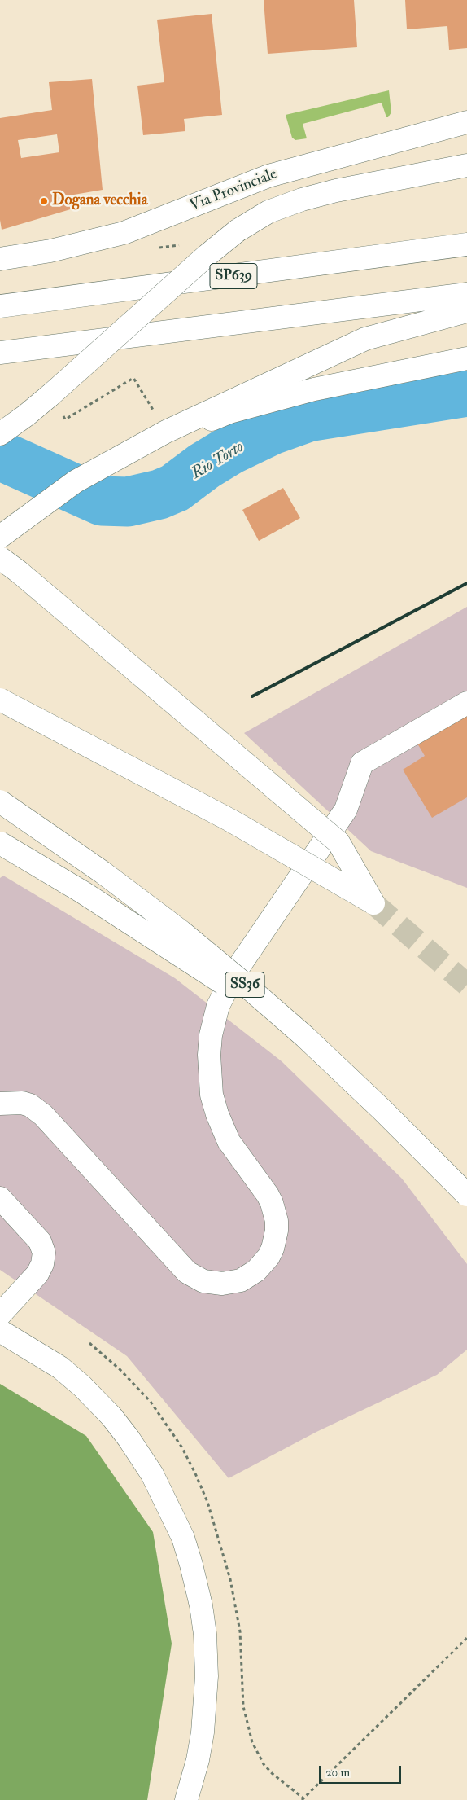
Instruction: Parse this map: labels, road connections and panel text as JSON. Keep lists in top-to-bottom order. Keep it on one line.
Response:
{"streets":{"main road":["Via Provinciale","SP639","SS36"]},"water":["Rio Torto"],"places":["Dogana vecchia"],"scale_bar":"20 m"}
